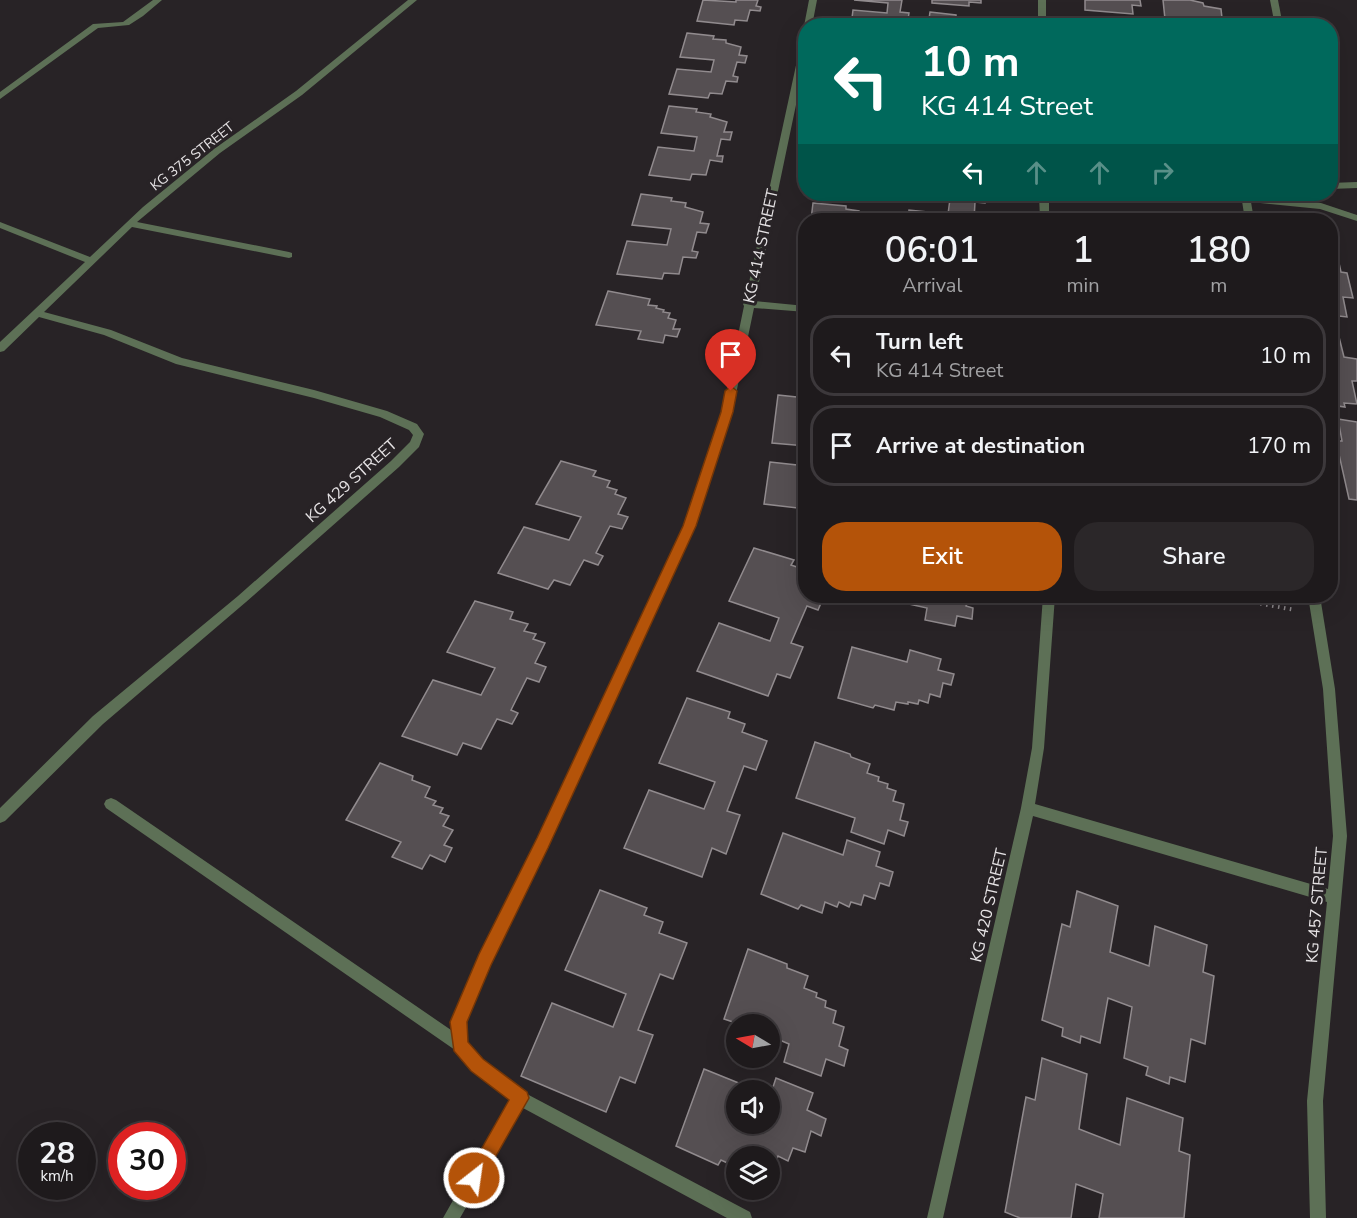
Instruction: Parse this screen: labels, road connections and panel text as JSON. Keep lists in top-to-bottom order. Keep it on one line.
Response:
{"streets":{"street":["KG 375 STREET","KG 414 STREET","KG 429 STREET","KG 420 STREET","KG 457 STREET"]},"crossings":[["KG 375 STREET","KG 429 STREET"]],"north":"left","page":{"turn":["10 m","KG 414 Street"],"eta":["06:01","Arrival","1","min","180","m"],"list":[{"name":"Turn left","note":"KG 414 Street","value":"10 m"},{"name":"Arrive at destination","value":"170 m"}],"buttons":["Exit","Share"],"speed":"28 km/h","limit":"30"}}
